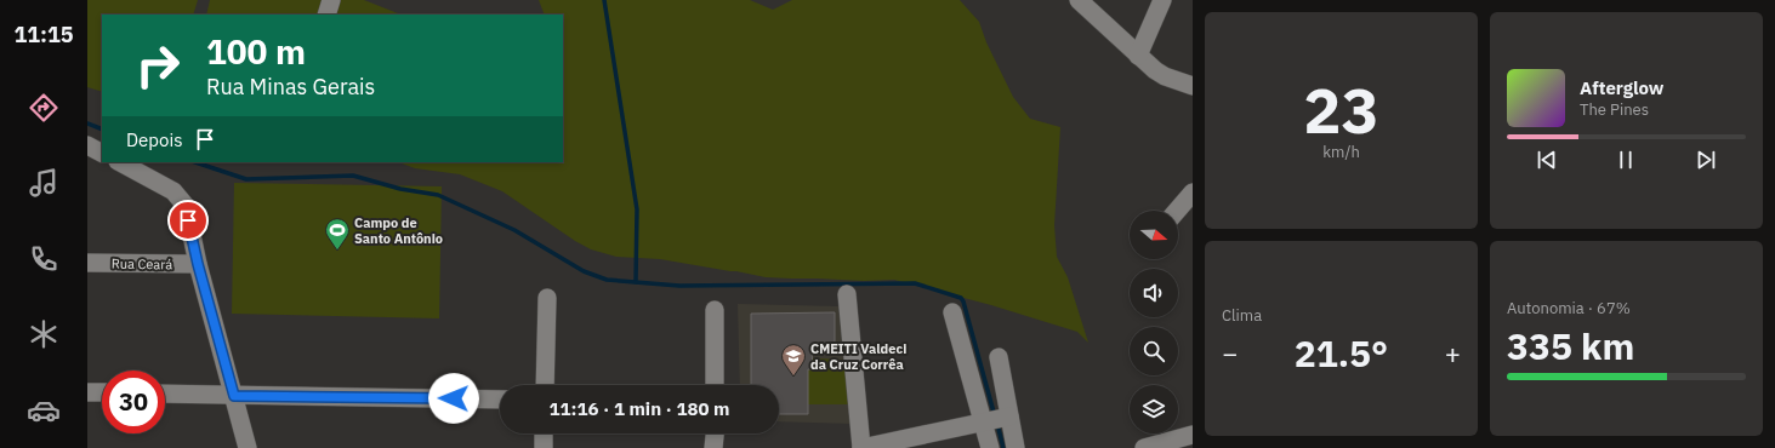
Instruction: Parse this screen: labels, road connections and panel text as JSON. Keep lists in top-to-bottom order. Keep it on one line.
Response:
{"streets":{"street":["Rua Ceará"]},"places":{"sports":["Campo de Santo Antônio"],"school or university":["CMEITI Valdeci da Cruz Corrêa"]},"north":"right","page":{"tabs":"11:15","tile":[["23","km/h"],"Clima",["Autonomia · 67%","335 km"]],"turn":["100 m","Rua Minas Gerais"],"song":["Afterglow","The Pines"],"then":"Depois","heat":["−","21.5°","+"],"limit":"30","trip":"11:16 · 1 min · 180 m"}}
